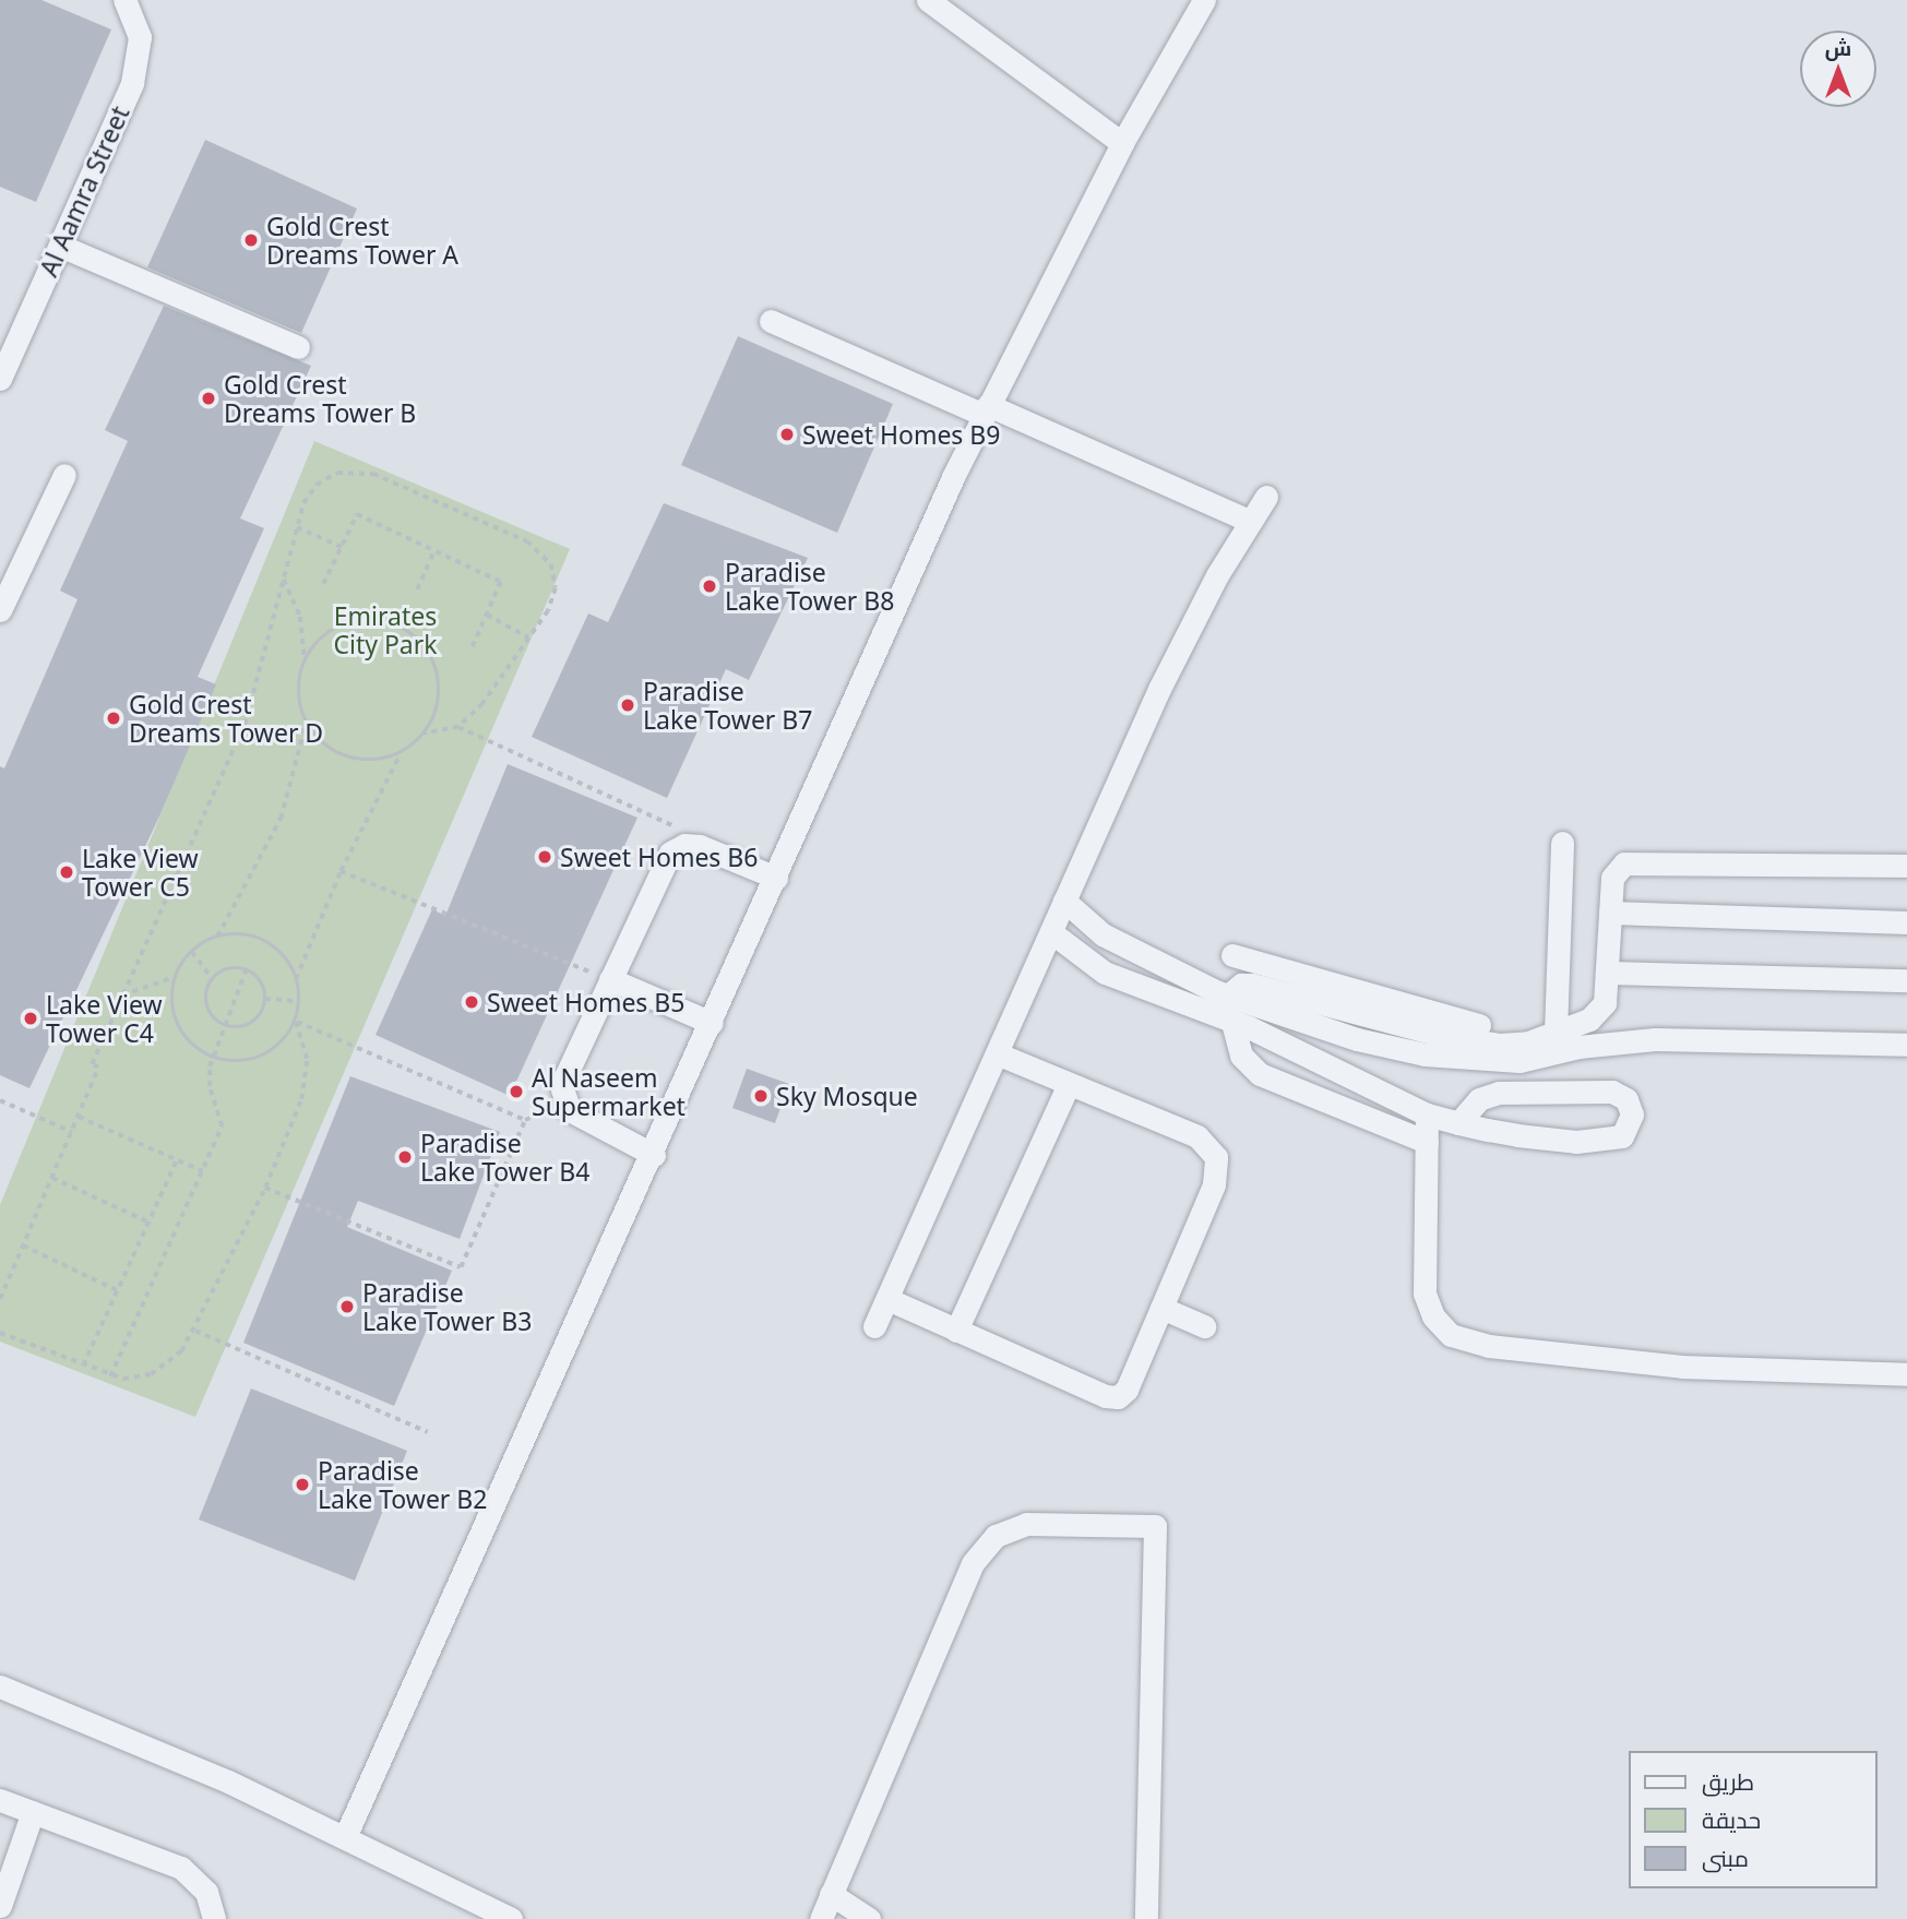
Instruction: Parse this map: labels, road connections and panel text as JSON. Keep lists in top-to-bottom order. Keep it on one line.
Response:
{"streets":{"street":["Al Aamra Street"]},"parks":["Emirates City Park"],"places":["Gold Crest Dreams Tower A","Gold Crest Dreams Tower B","Sweet Homes B9","Paradise Lake Tower B8","Paradise Lake Tower B7","Gold Crest Dreams Tower D","Sweet Homes B6","Lake View Tower C5","Sweet Homes B5","Lake View Tower C4","Al Naseem Supermarket","Sky Mosque","Paradise Lake Tower B4","Paradise Lake Tower B3","Paradise Lake Tower B2"],"legend":["طريق","حديقة","مبنى"],"north":"top"}
